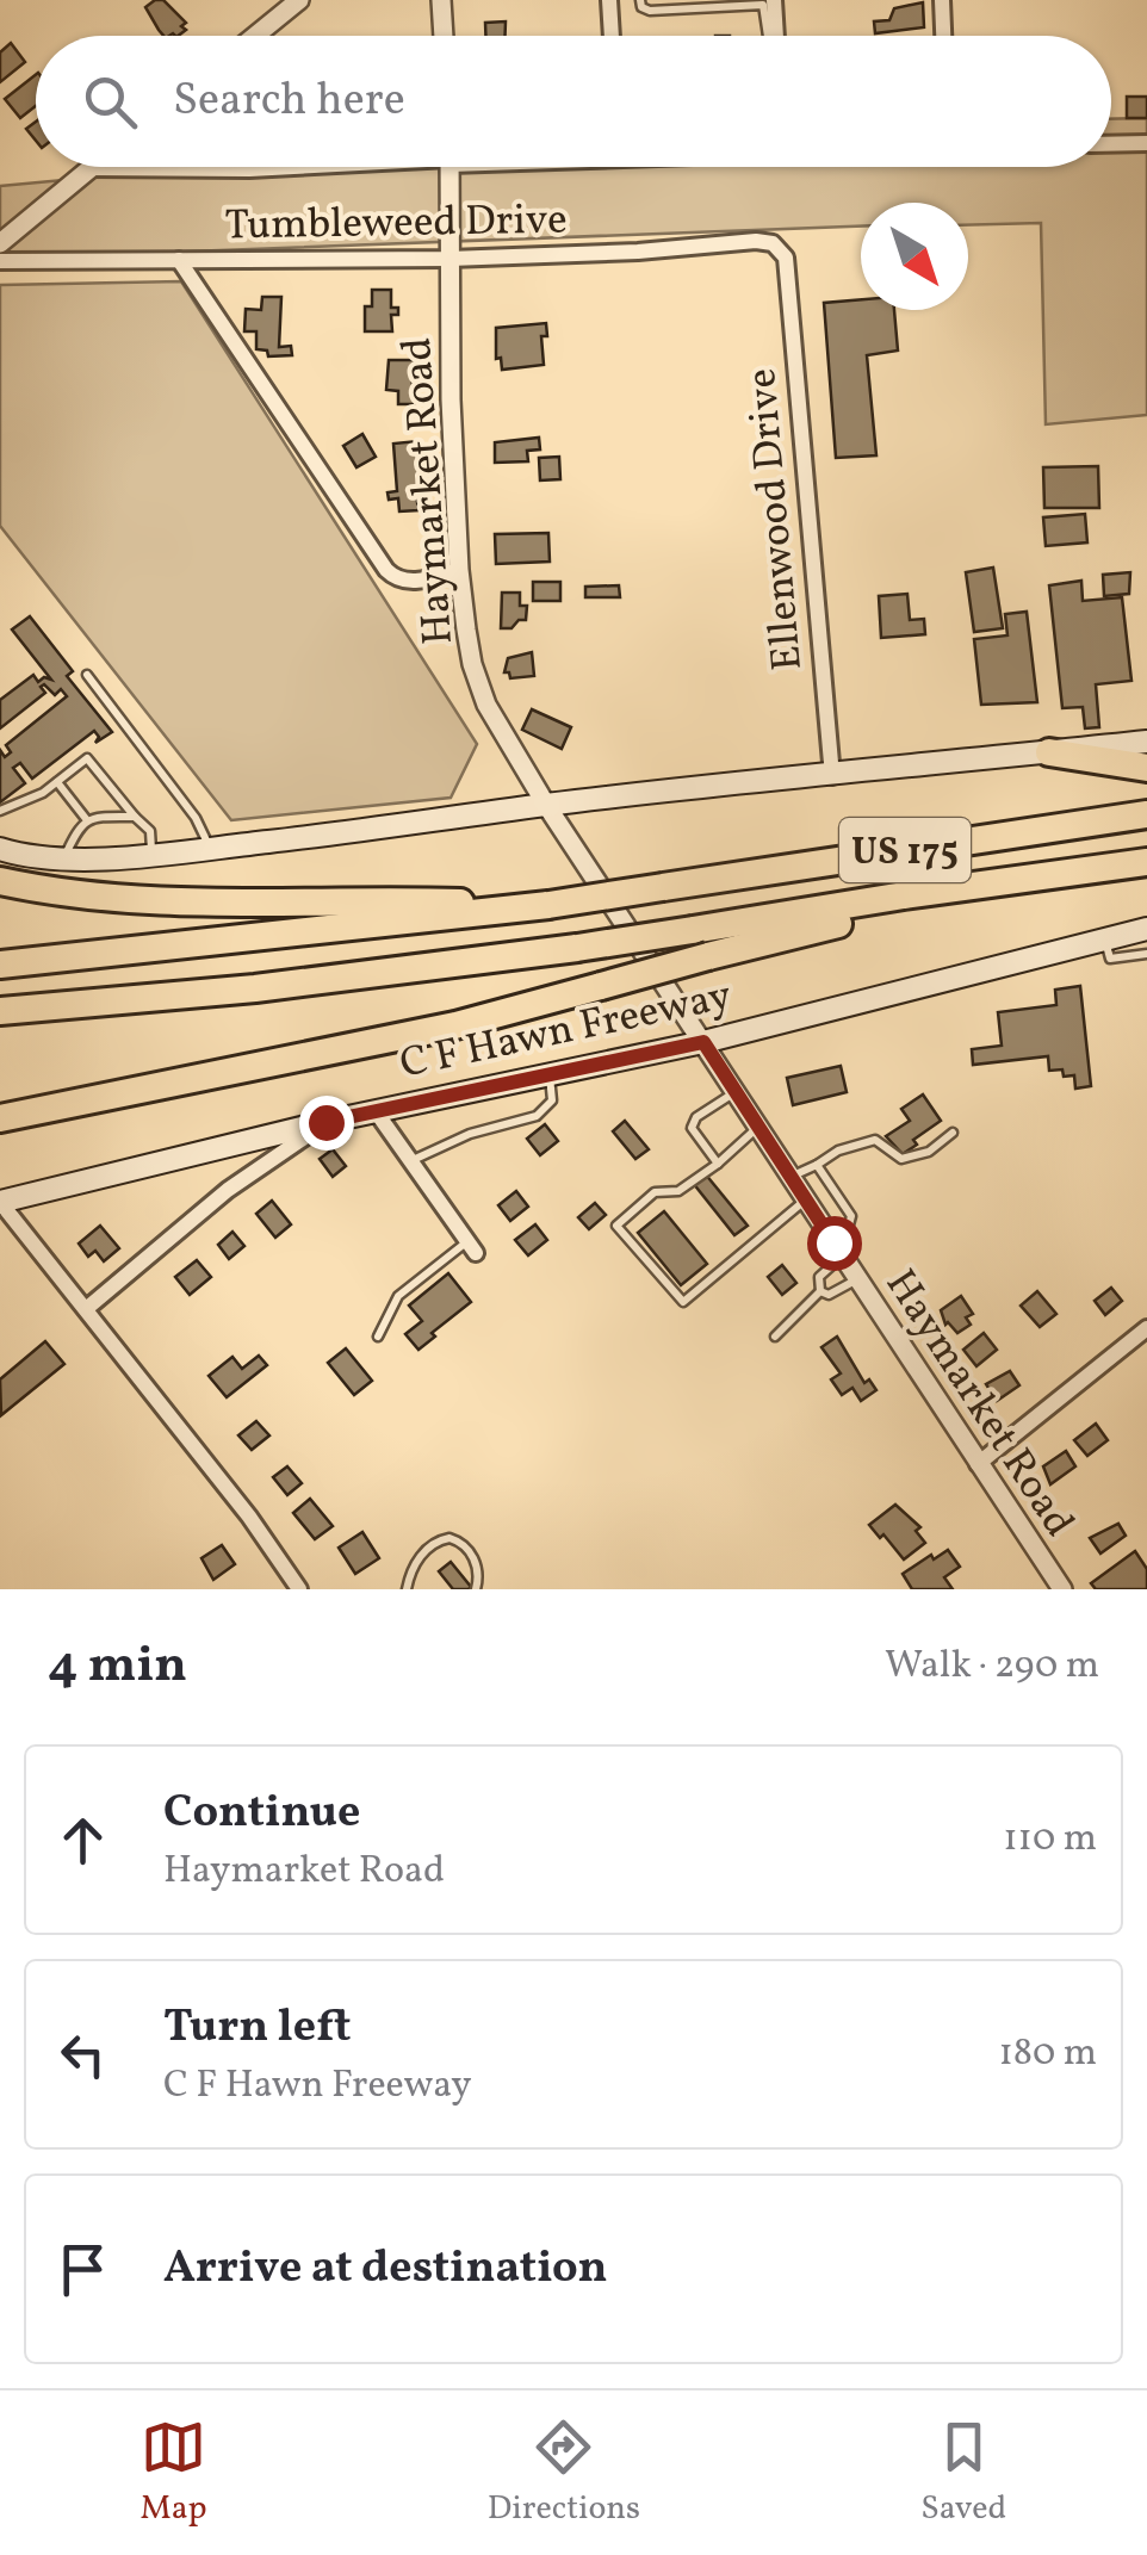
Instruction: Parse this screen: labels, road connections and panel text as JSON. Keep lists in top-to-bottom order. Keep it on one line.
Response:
{"streets":{"highway":["US 175","C F Hawn Freeway"],"street":["Tumbleweed Drive","Haymarket Road","Ellenwood Drive"]},"crossings":[["Tumbleweed Drive","Haymarket Road"],["Tumbleweed Drive","Ellenwood Drive"],["Haymarket Road","C F Hawn Freeway"]],"north":"bottom right","page":{"search":"Search here","heading":["4 min","Walk · 290 m"],"list":[["Continue","Haymarket Road","110 m"],["Turn left","C F Hawn Freeway","180 m"],"Arrive at destination"],"nav":["Map","Directions","Saved"]}}
